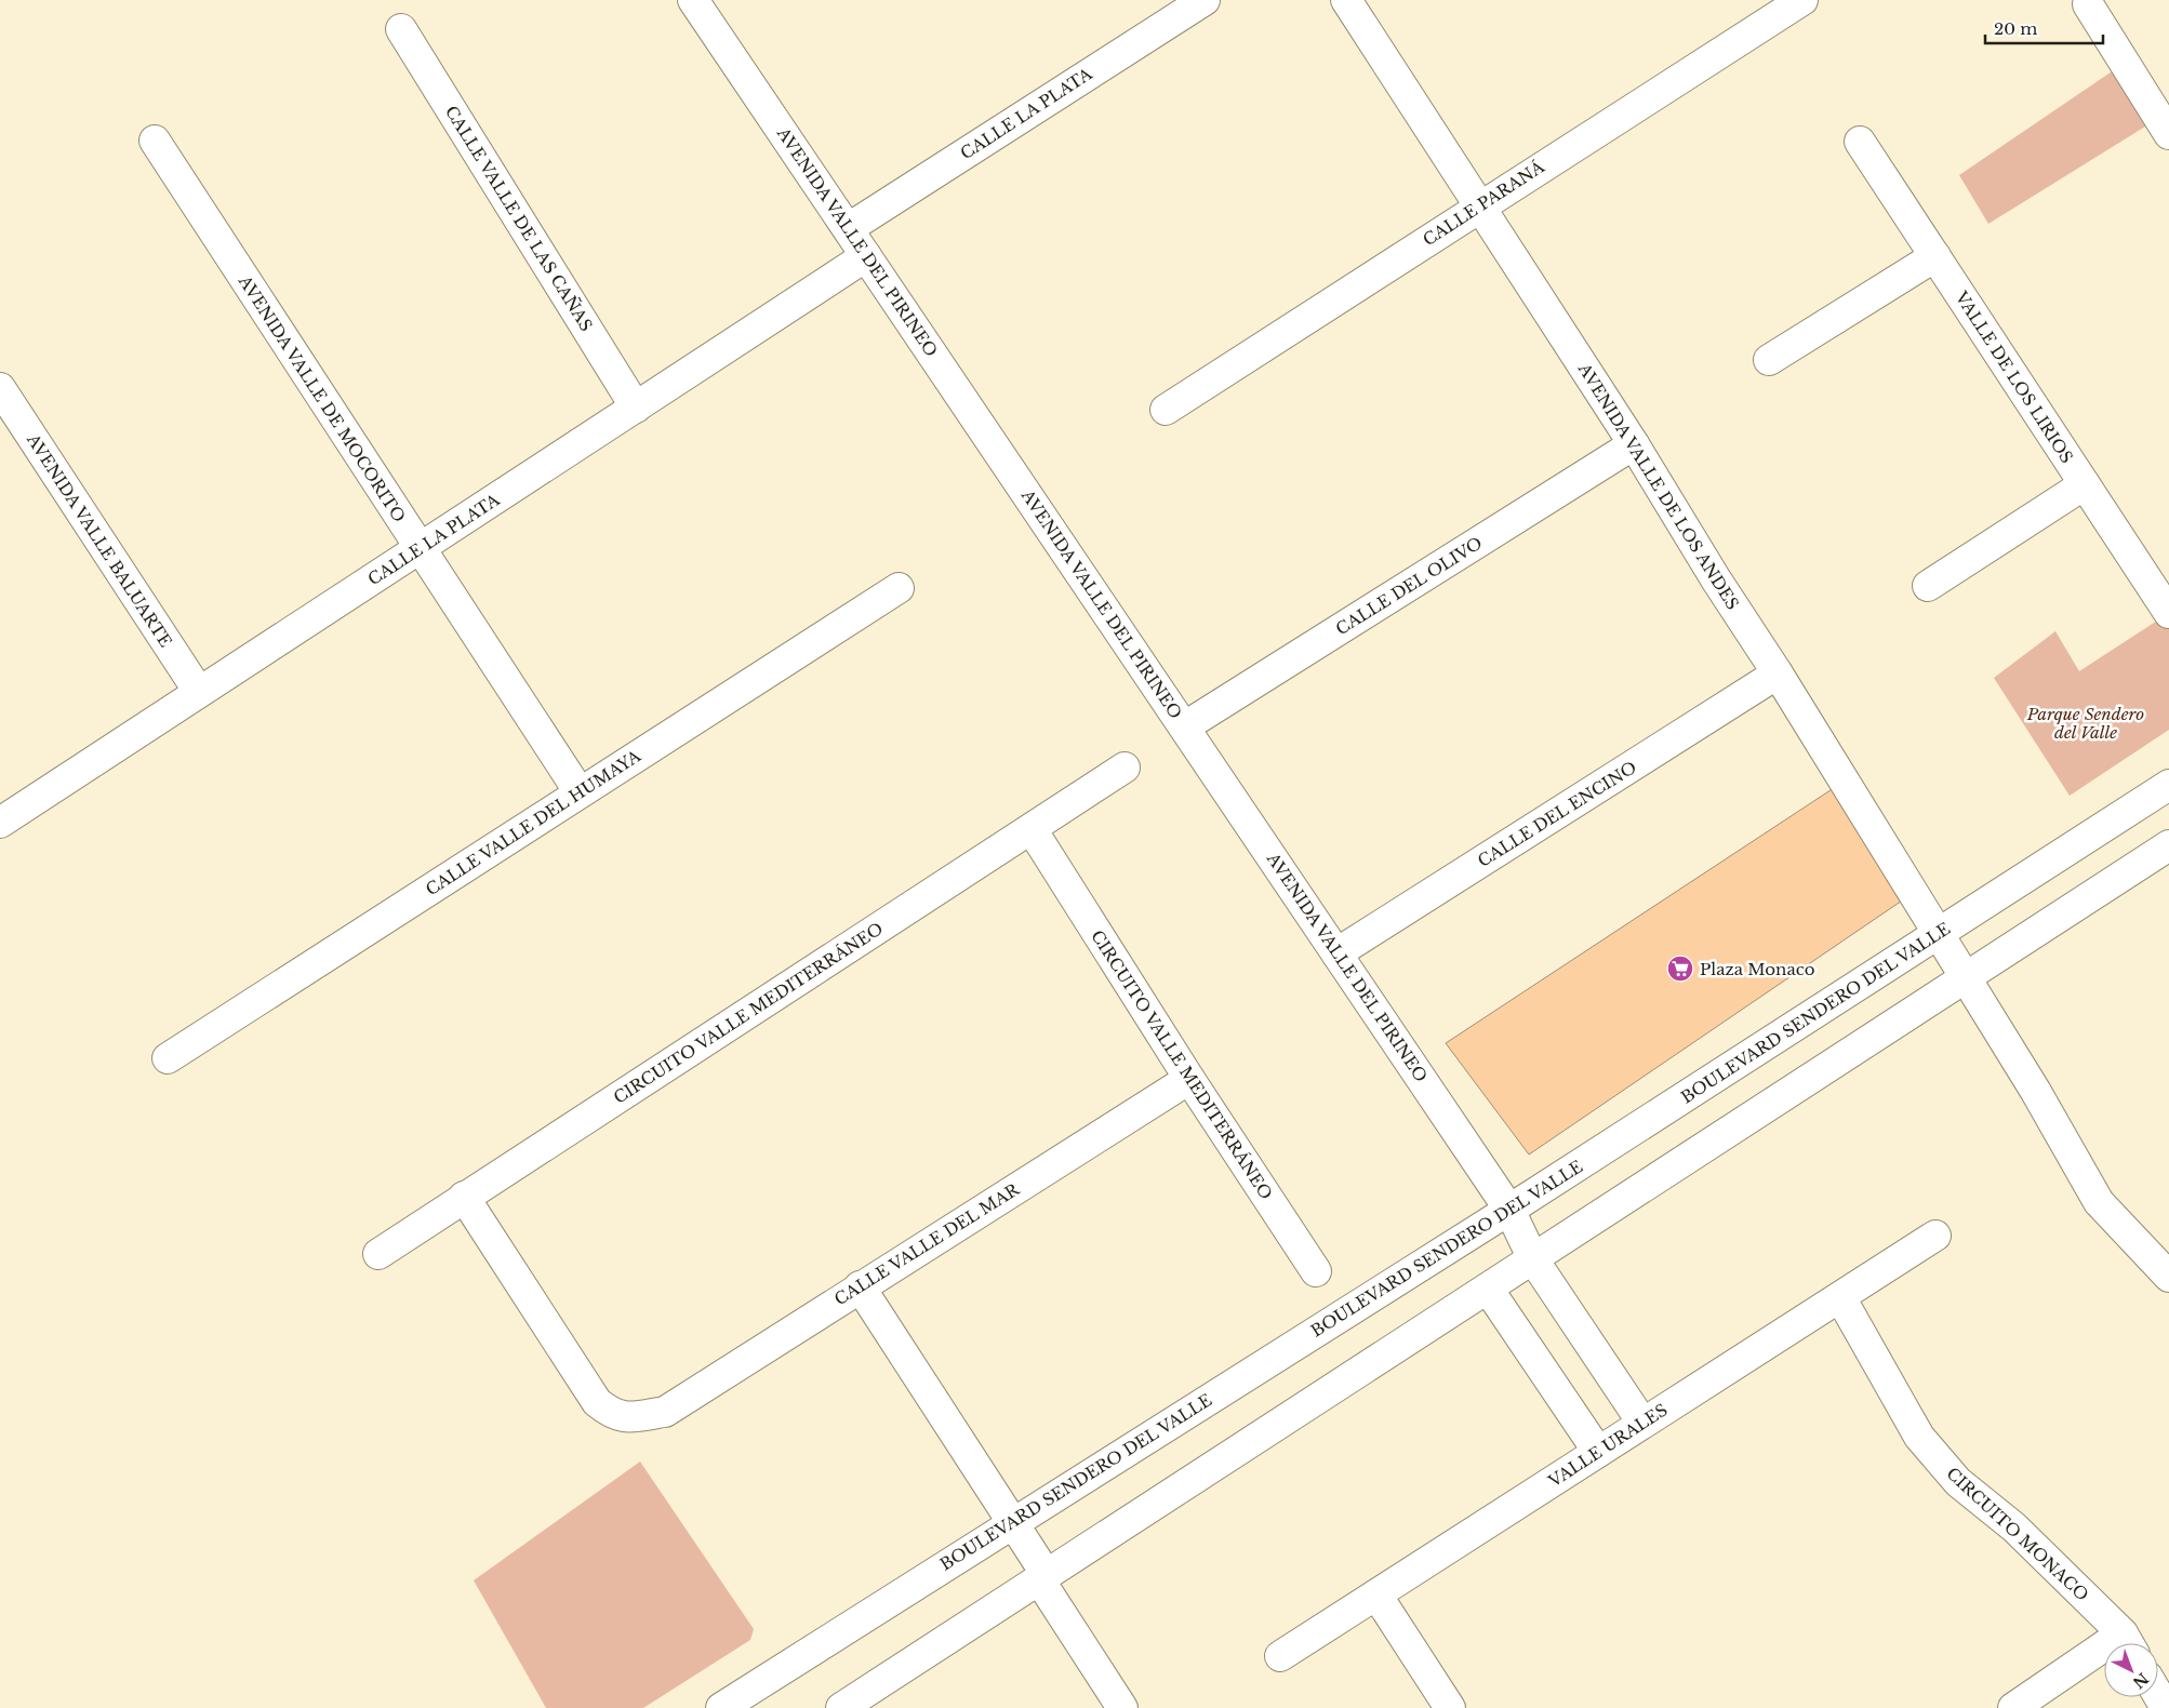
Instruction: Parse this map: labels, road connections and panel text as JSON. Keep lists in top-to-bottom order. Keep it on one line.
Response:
{"streets":{"street":["CALLE LA PLATA","CALLE PARANÁ","CALLE VALLE DE LAS CAÑAS","AVENIDA VALLE DEL PIRINEO","VALLE DE LOS LIRIOS","AVENIDA VALLE DE MOCORITO","AVENIDA VALLE DE LOS ANDES","AVENIDA VALLE BALUARTE","CALLE DEL OLIVO","CALLE DEL ENCINO","CALLE VALLE DEL HUMAYA","CIRCUITO VALLE MEDITERRÁNEO","BOULEVARD SENDERO DEL VALLE","CALLE VALLE DEL MAR","VALLE URALES","CIRCUITO MONACO"]},"crossings":[["CALLE LA PLATA","CALLE VALLE DE LAS CAÑAS"],["CALLE LA PLATA","AVENIDA VALLE DEL PIRINEO"],["CALLE LA PLATA","AVENIDA VALLE DE MOCORITO"],["CALLE LA PLATA","AVENIDA VALLE BALUARTE"],["CALLE PARANÁ","AVENIDA VALLE DE LOS ANDES"],["AVENIDA VALLE DEL PIRINEO","CALLE DEL OLIVO"],["AVENIDA VALLE DEL PIRINEO","CALLE DEL ENCINO"],["AVENIDA VALLE DEL PIRINEO","BOULEVARD SENDERO DEL VALLE"],["AVENIDA VALLE DE MOCORITO","CALLE VALLE DEL HUMAYA"],["AVENIDA VALLE DE LOS ANDES","CALLE DEL OLIVO"],["AVENIDA VALLE DE LOS ANDES","CALLE DEL ENCINO"],["AVENIDA VALLE DE LOS ANDES","BOULEVARD SENDERO DEL VALLE"],["CIRCUITO VALLE MEDITERRÁNEO","CALLE VALLE DEL MAR"],["VALLE URALES","CIRCUITO MONACO"]],"parks":["Parque Sendero del Valle"],"places":{"supermarket":["Plaza Monaco"]},"scale_bar":"20 m","north":"bottom right"}
